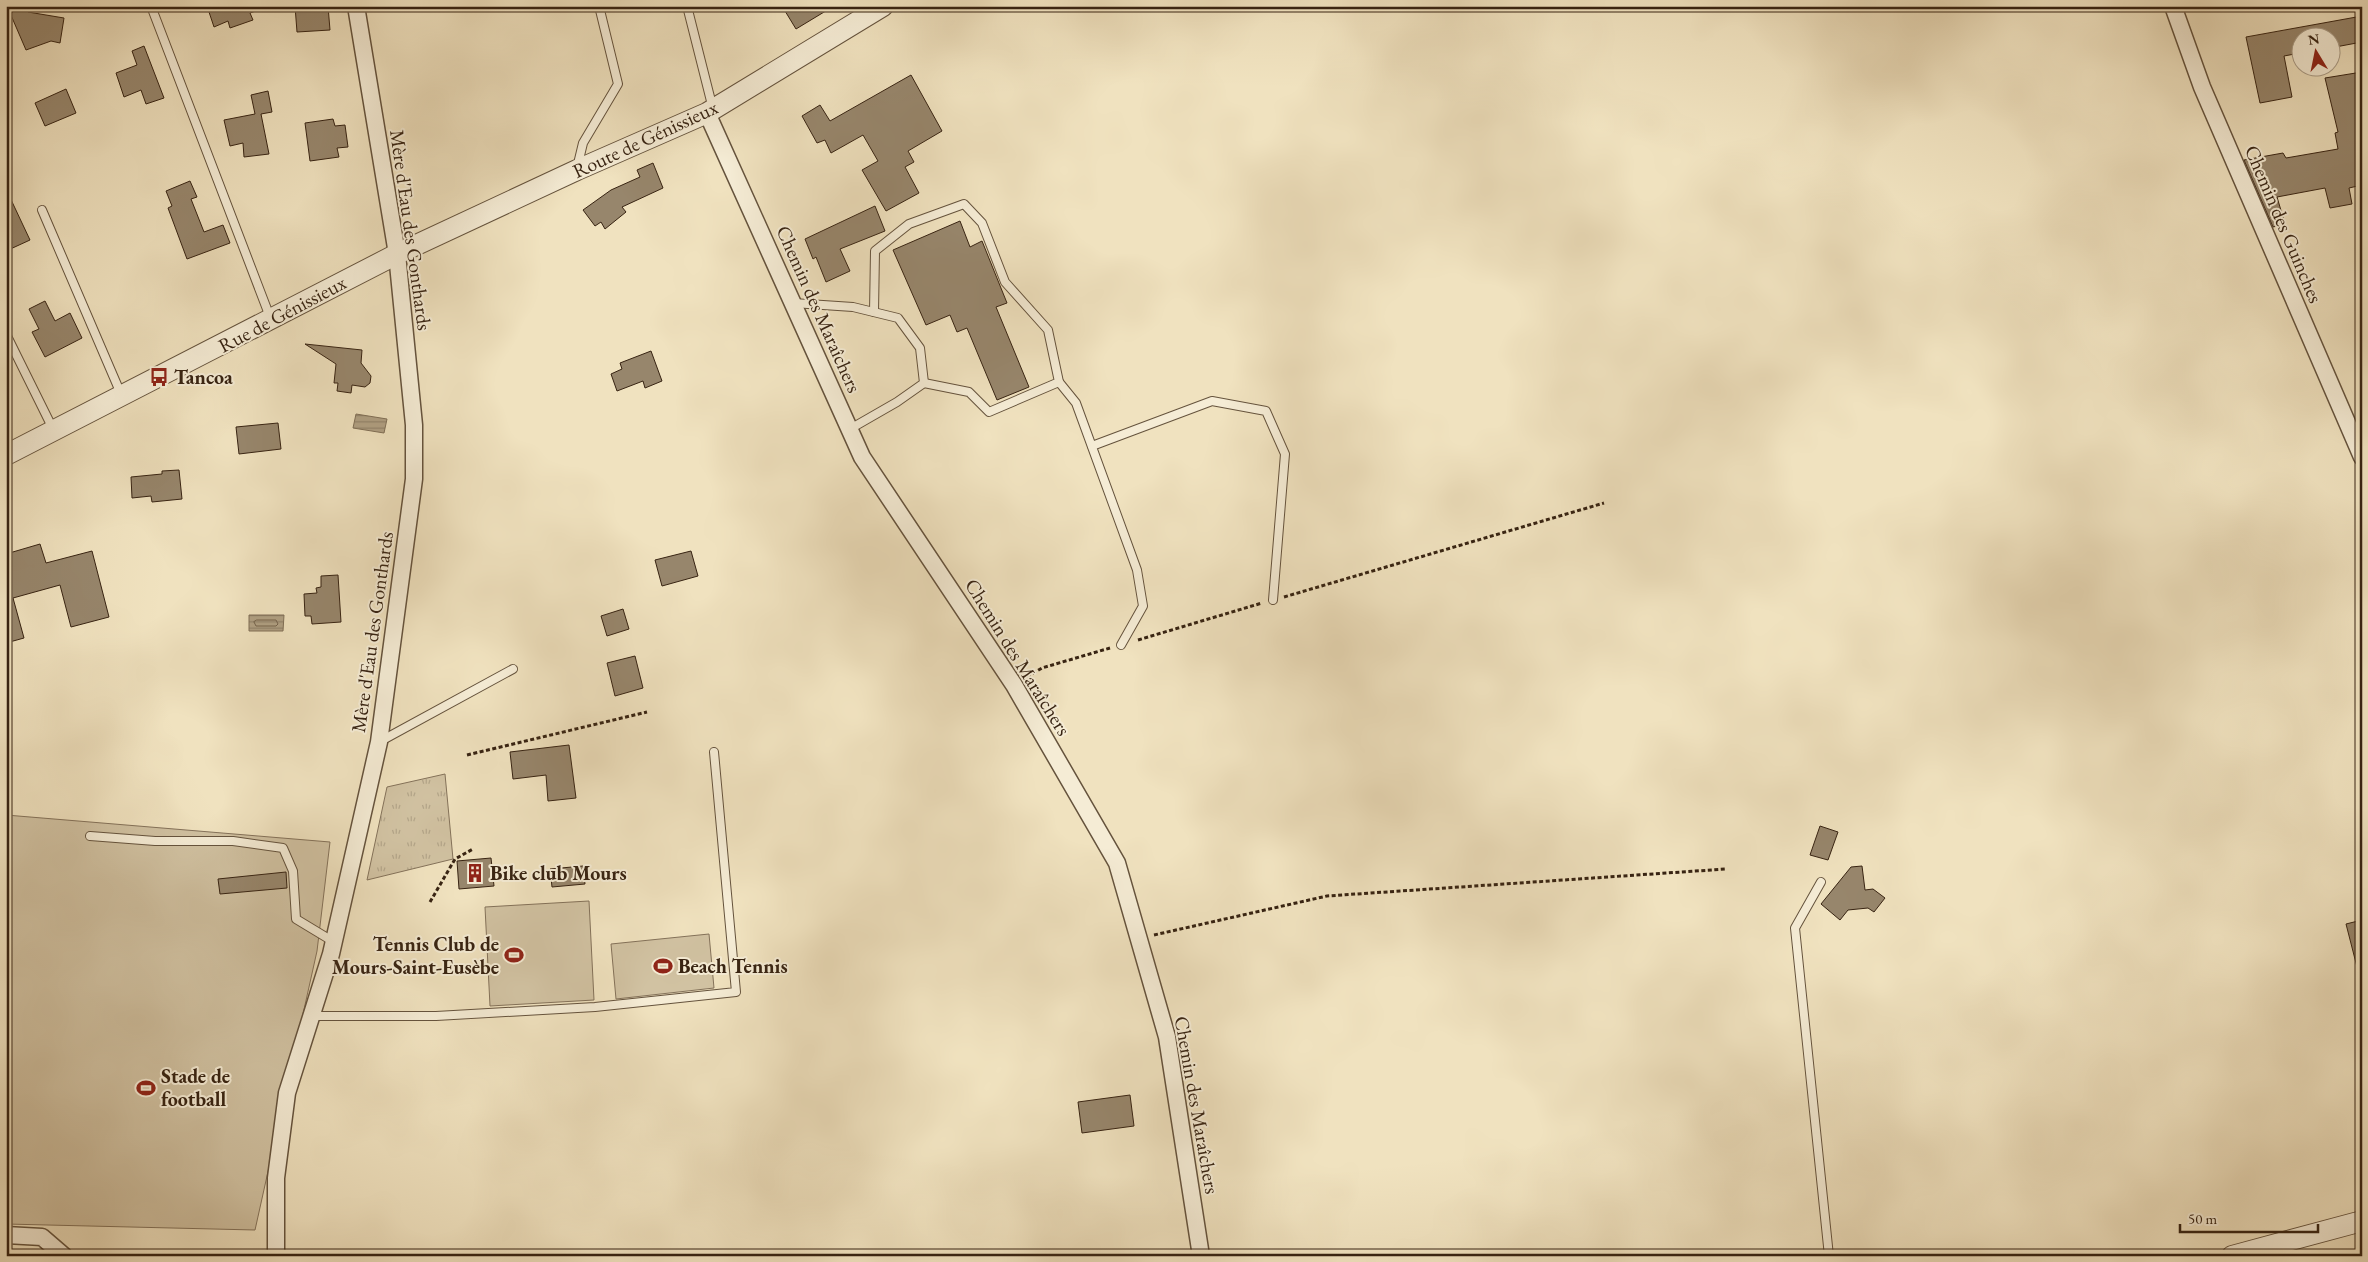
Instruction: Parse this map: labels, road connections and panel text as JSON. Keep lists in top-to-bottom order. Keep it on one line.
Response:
{"streets":{"street":["Route de Génissieux","Chemin des Guinches","Mère d'Eau des Gonthards","Chemin des Maraîchers","Rue de Génissieux"]},"crossings":[["Route de Génissieux","Mère d'Eau des Gonthards"],["Route de Génissieux","Chemin des Maraîchers"],["Route de Génissieux","Rue de Génissieux"],["Mère d'Eau des Gonthards","Rue de Génissieux"]],"places":{"bus stop":["Tancoa"],"building":["Bike club Mours"],"sports":["Tennis Club de Mours-Saint-Eusèbe","Beach Tennis","Stade de football"]},"scale_bar":"50 m","north":"top"}
